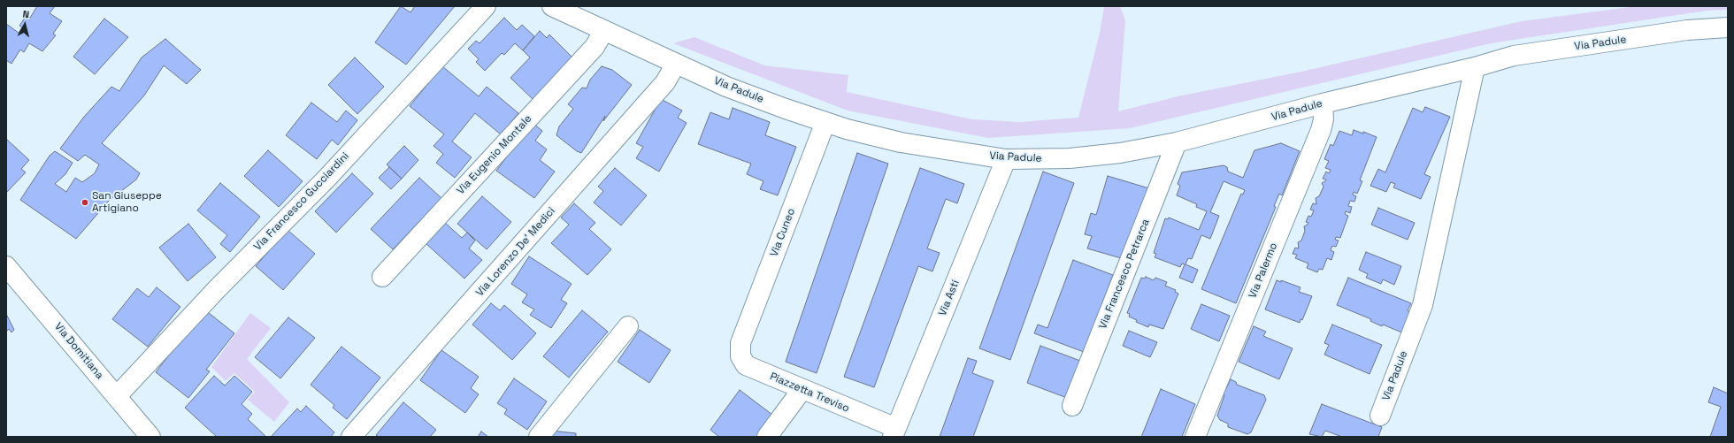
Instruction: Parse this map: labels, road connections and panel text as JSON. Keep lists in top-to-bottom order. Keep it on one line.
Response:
{"streets":{"street":["Via Padule","Via Eugenio Montale","Via Francesco Gucciardini","Via Cuneo","Via Lorenzo De' Medici","Via Palermo","Via Francesco Petrarca","Via Asti","Via Domitiana","Piazzetta Treviso"]},"crossings":[["Via Padule","Via Eugenio Montale"],["Via Padule","Via Cuneo"],["Via Padule","Via Lorenzo De' Medici"],["Via Padule","Via Palermo"],["Via Padule","Via Francesco Petrarca"],["Via Padule","Via Asti"],["Via Francesco Gucciardini","Via Domitiana"],["Via Cuneo","Piazzetta Treviso"],["Via Asti","Piazzetta Treviso"]],"places":["San Giuseppe Artigiano"],"north":"top"}
